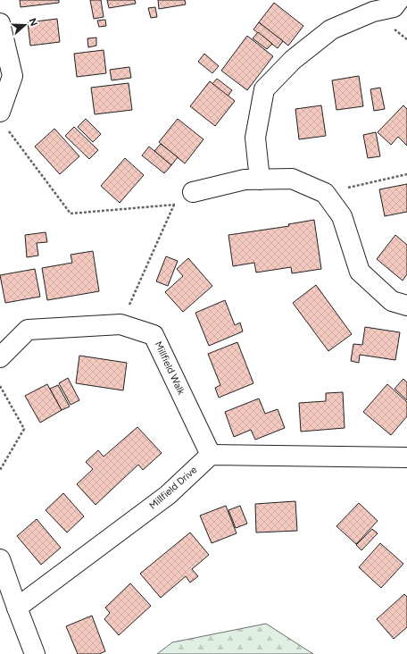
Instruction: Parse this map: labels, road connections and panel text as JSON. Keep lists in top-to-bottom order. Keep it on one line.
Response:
{"streets":{"street":["Millfield Walk","Millfield Drive"]},"crossings":[["Millfield Walk","Millfield Drive"]],"north":"right"}
